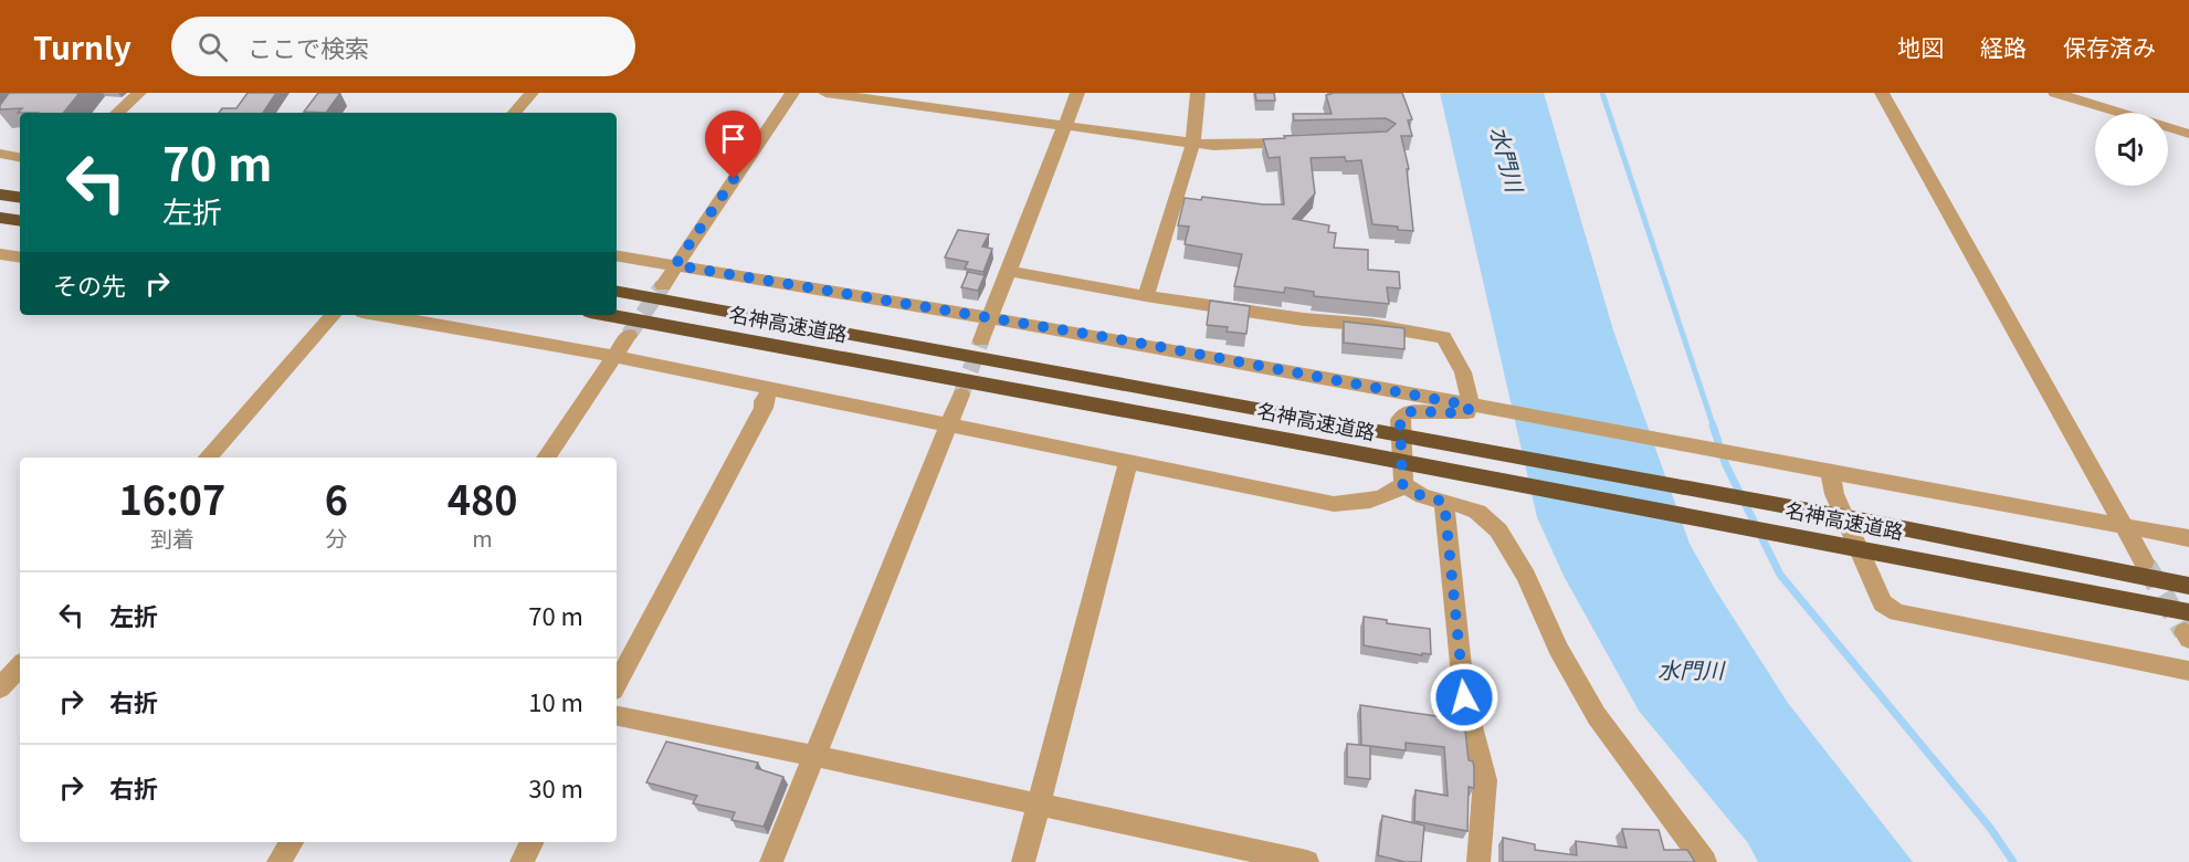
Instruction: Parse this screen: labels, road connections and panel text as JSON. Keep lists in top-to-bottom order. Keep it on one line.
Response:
{"streets":{"highway":["名神高速道路"]},"water":["水門川"],"page":{"header":"Turnly","search":"ここで検索","nav":["地図","経路","保存済み"],"turn":["70 m","左折"],"then":"その先","eta":["16:07","到着","6","分","480","m"],"list":[{"name":"左折","value":"70 m"},{"name":"右折","value":"10 m"},{"name":"右折","value":"30 m"}]}}
